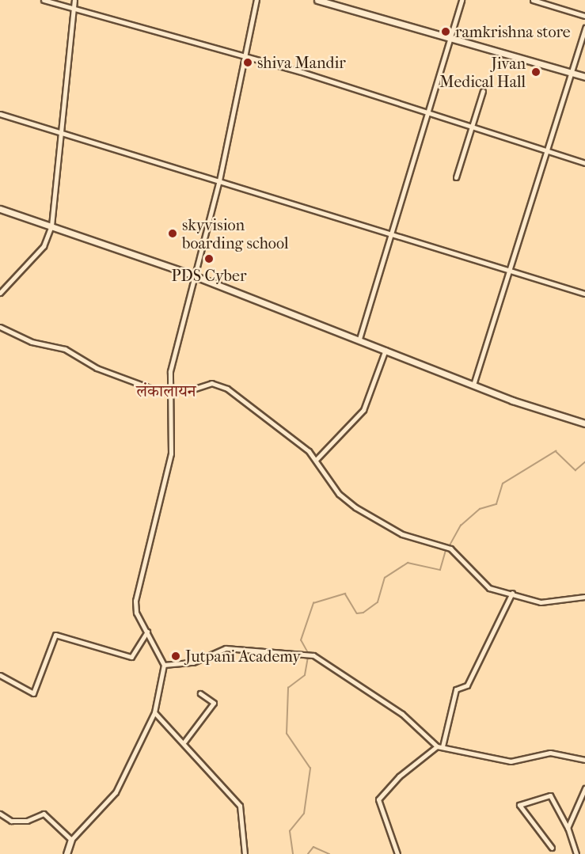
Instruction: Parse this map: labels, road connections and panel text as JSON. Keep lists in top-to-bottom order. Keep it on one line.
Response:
{"districts":["लंकालायन"],"places":["ramkrishna store","shiva Mandir","Jivan Medical Hall","skyvision boarding school","PDS Cyber","Jutpani Academy"]}
